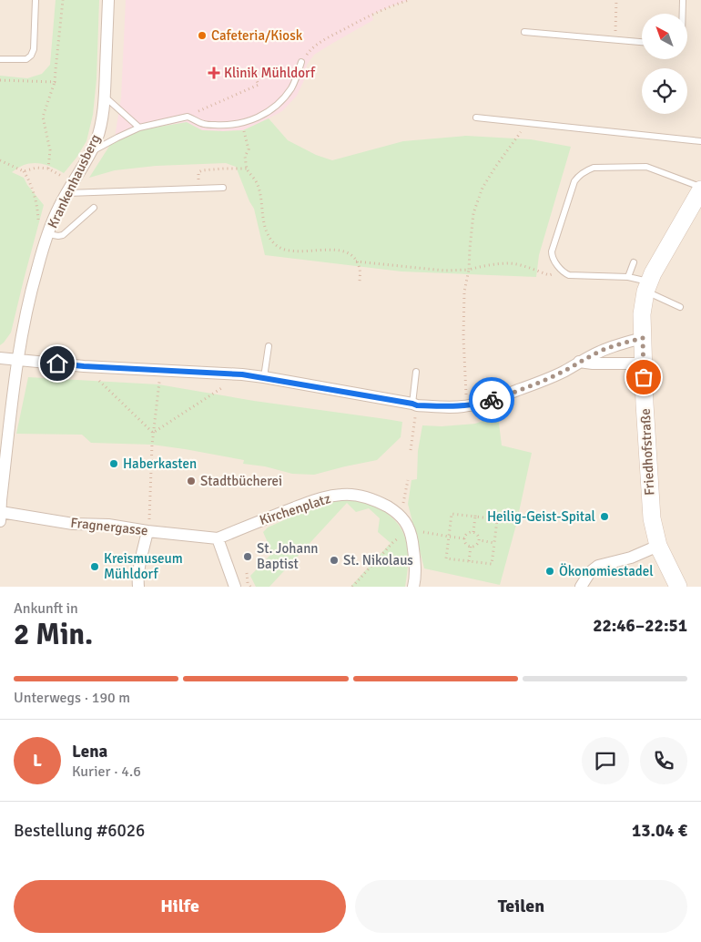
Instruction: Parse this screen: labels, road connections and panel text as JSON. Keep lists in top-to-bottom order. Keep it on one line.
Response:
{"streets":{"street":["Krankenhausberg","Friedhofstraße","Kirchenplatz","Fragnergasse"]},"crossings":[["Krankenhausberg","Fragnergasse"],["Kirchenplatz","Fragnergasse"]],"places":{"other":["Cafeteria/Kiosk","Haberkasten","Stadtbücherei","Heilig-Geist-Spital","St. Johann Baptist","St. Nikolaus","Kreismuseum Mühldorf","Ökonomiestadel"],"health":["Klinik Mühldorf"]},"north":"top left","page":{"heading":["2 Min.","Ankunft in","22:46–22:51"],"panel":["Lena","Kurier · 4.6","Bestellung #6026","13.04 €"],"bar":"Unterwegs · 190 m","round":"L","buttons":["Hilfe","Teilen"]}}
